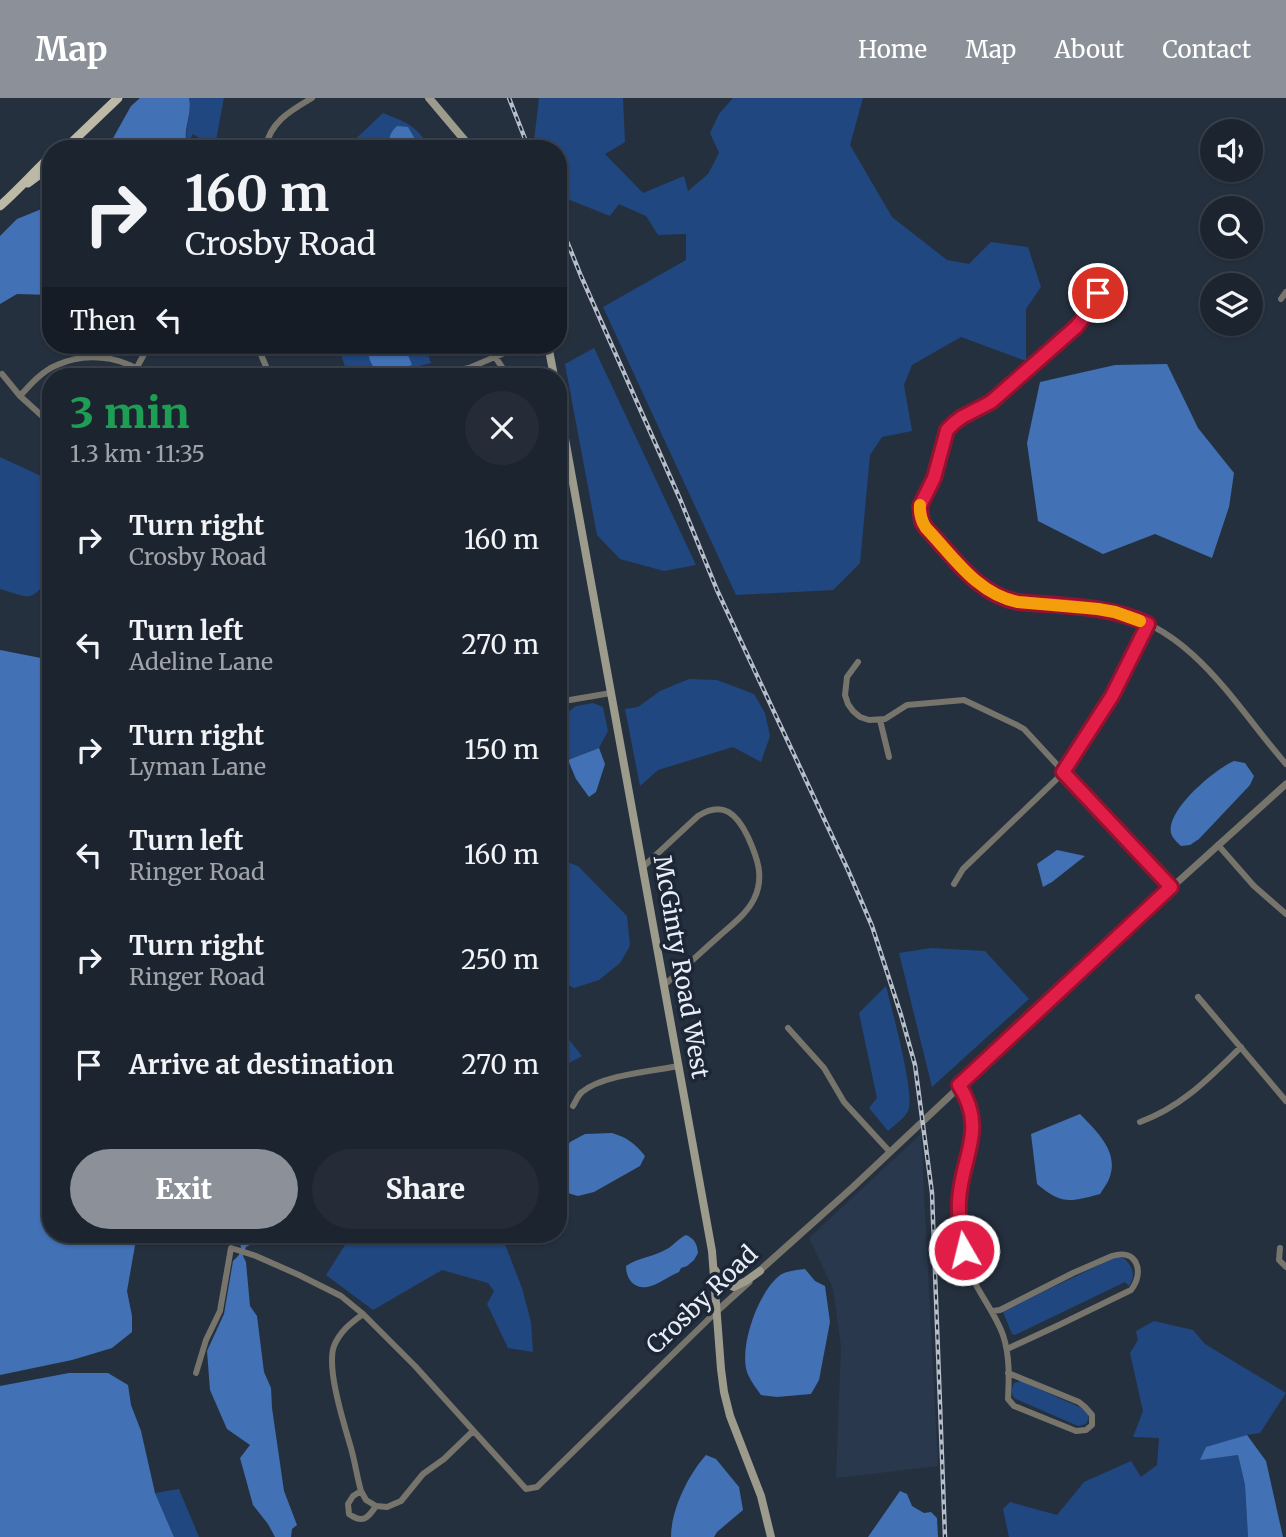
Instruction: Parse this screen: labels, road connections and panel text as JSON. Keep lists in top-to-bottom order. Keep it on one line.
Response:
{"streets":{"main road":["McGinty Road West"],"street":["Crosby Road"]},"crossings":[["McGinty Road West","Crosby Road"]],"page":{"header":"Map","nav":["Home","Map","About","Contact"],"turn":["160 m","Crosby Road"],"then":"Then","heading":["3 min","1.3 km · 11:35"],"list":[{"name":"Turn right","note":"Crosby Road","value":"160 m"},{"name":"Turn left","note":"Adeline Lane","value":"270 m"},{"name":"Turn right","note":"Lyman Lane","value":"150 m"},{"name":"Turn left","note":"Ringer Road","value":"160 m"},{"name":"Turn right","note":"Ringer Road","value":"250 m"},{"name":"Arrive at destination","value":"270 m"}],"buttons":["Exit","Share"]}}
